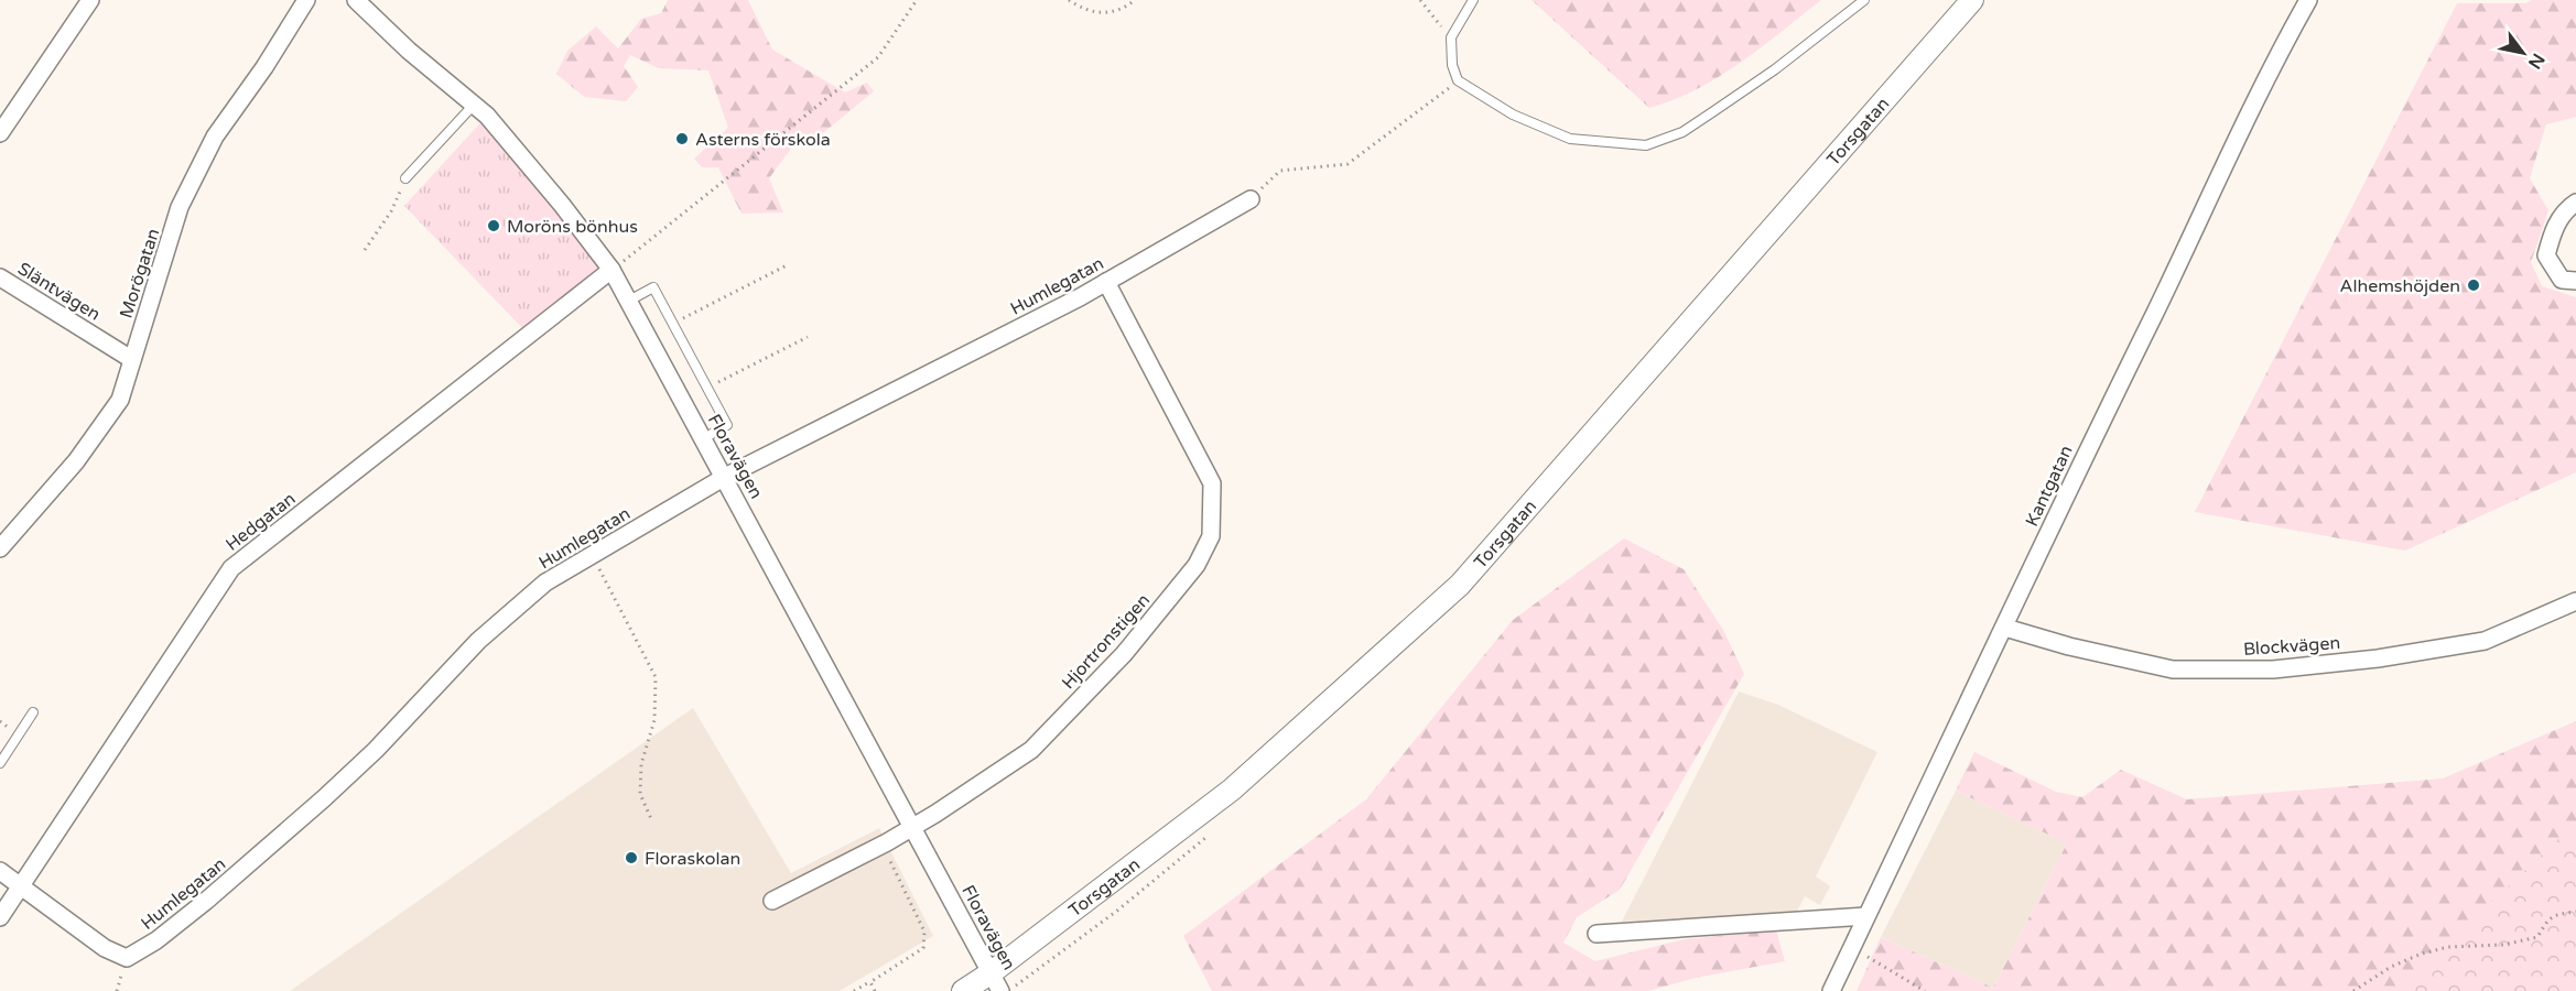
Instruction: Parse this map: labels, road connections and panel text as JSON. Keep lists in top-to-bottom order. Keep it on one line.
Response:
{"streets":{"main road":["Torsgatan"],"street":["Morögatan","Humlegatan","Släntvägen","Floravägen","Kantgatan","Hedgatan","Hjortronstigen","Blockvägen"]},"crossings":[["Torsgatan","Floravägen"],["Morögatan","Släntvägen"],["Humlegatan","Floravägen"],["Humlegatan","Hedgatan"],["Humlegatan","Hjortronstigen"],["Floravägen","Hedgatan"],["Floravägen","Hjortronstigen"],["Kantgatan","Blockvägen"]],"places":["Asterns förskola","Moröns bönhus","Alhemshöjden","Floraskolan"],"north":"bottom right"}
